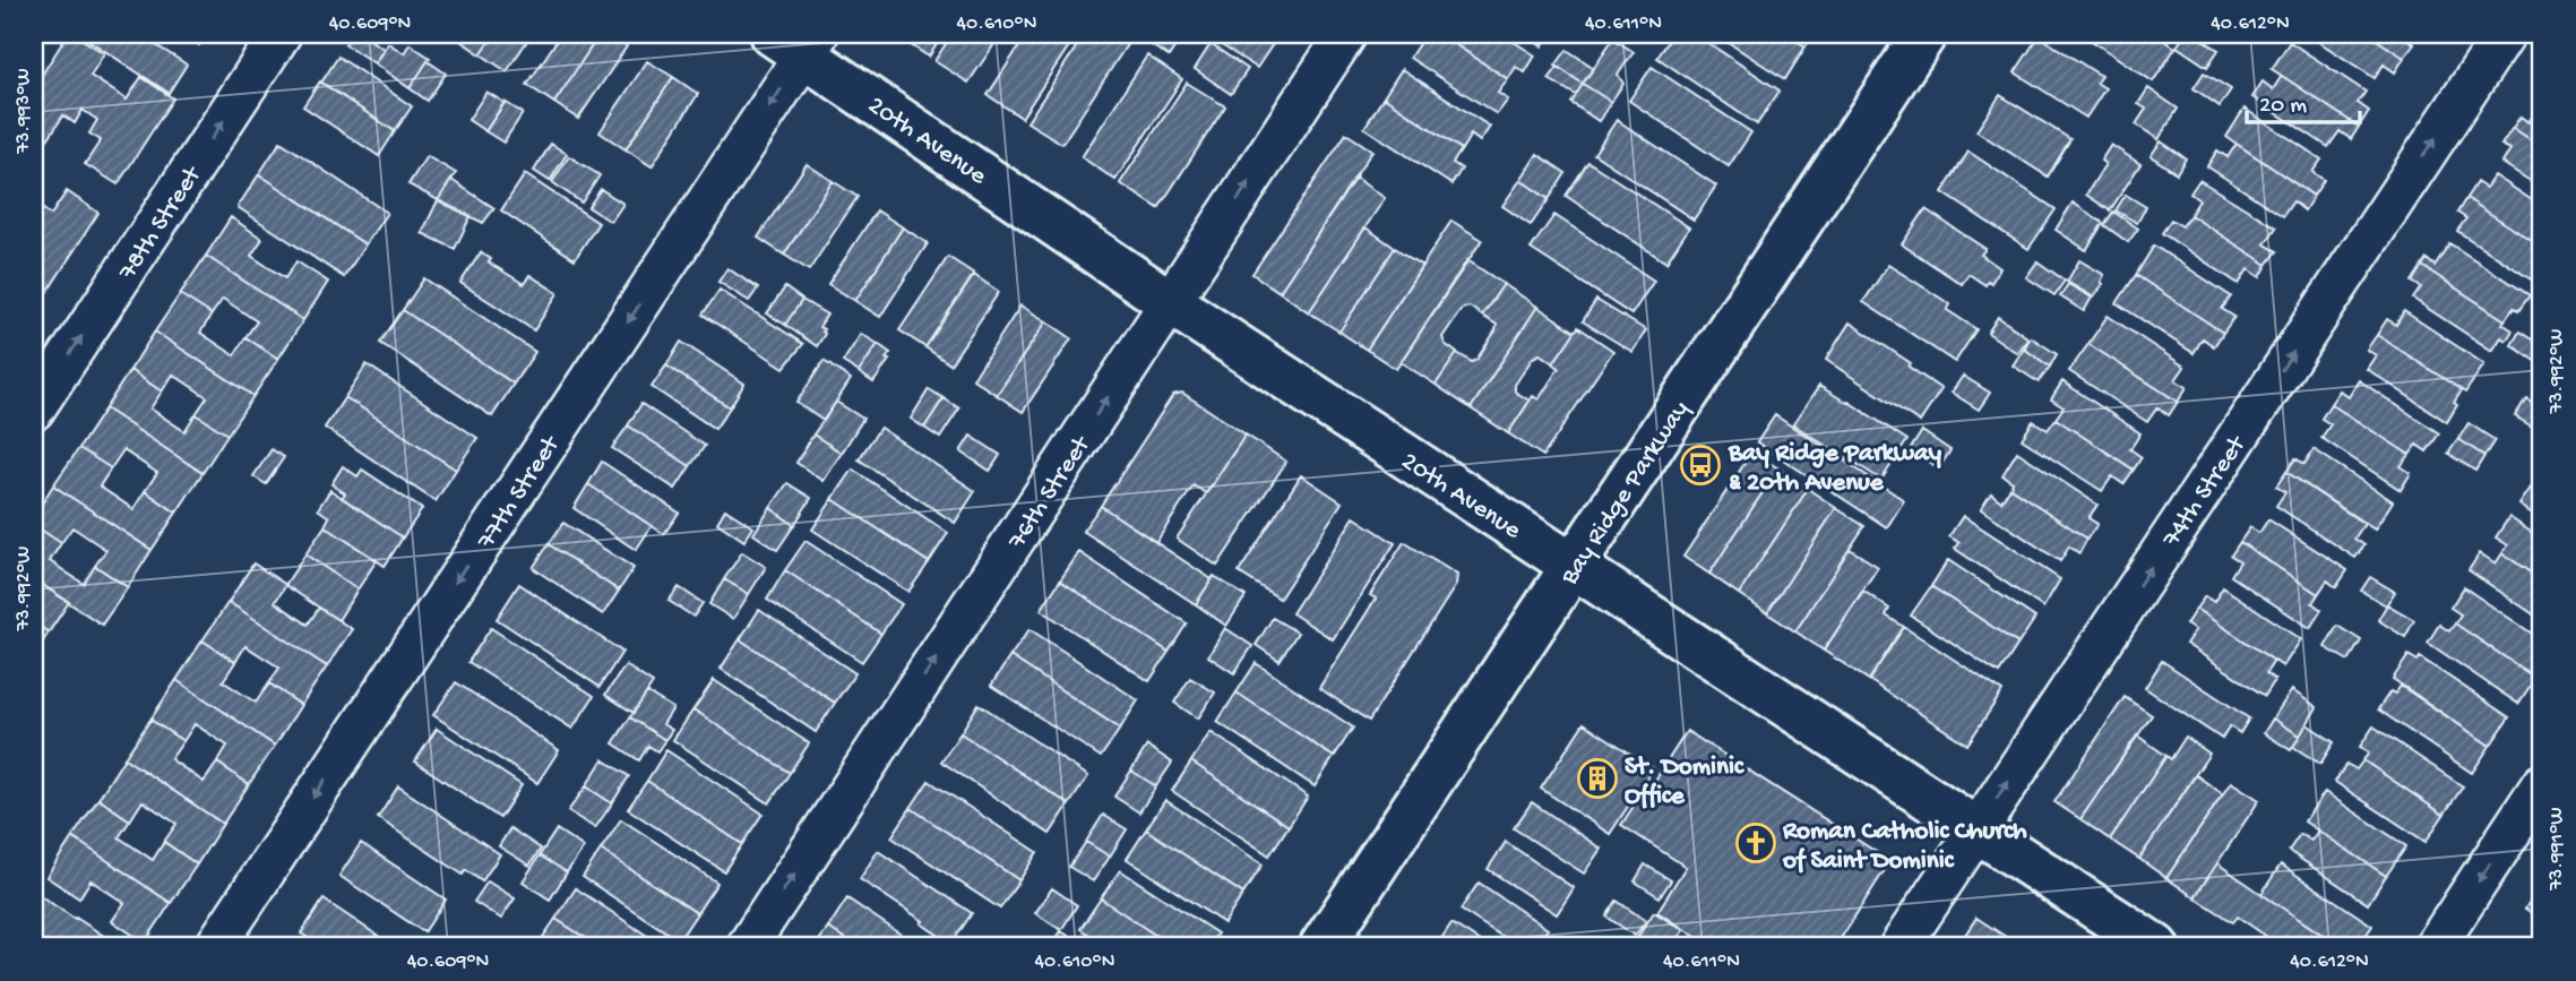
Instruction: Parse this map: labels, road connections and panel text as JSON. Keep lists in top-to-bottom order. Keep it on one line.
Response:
{"streets":{"street":["20th Avenue","78th Street","74th Street","77th Street","76th Street","Bay Ridge Parkway"]},"crossings":[["20th Avenue","74th Street"],["20th Avenue","77th Street"],["20th Avenue","76th Street"],["20th Avenue","Bay Ridge Parkway"]],"one_way":["78th Street","74th Street","77th Street","76th Street"],"places":{"bus stop":["Bay Ridge Parkway & 20th Avenue"],"building":["St. Dominic Office"],"church":["Roman Catholic Church of Saint Dominic"]},"scale_bar":"20 m","coordinates":["40.609°N","40.610°N","40.611°N","40.612°N","73.993°W","73.992°W","73.991°W"]}
